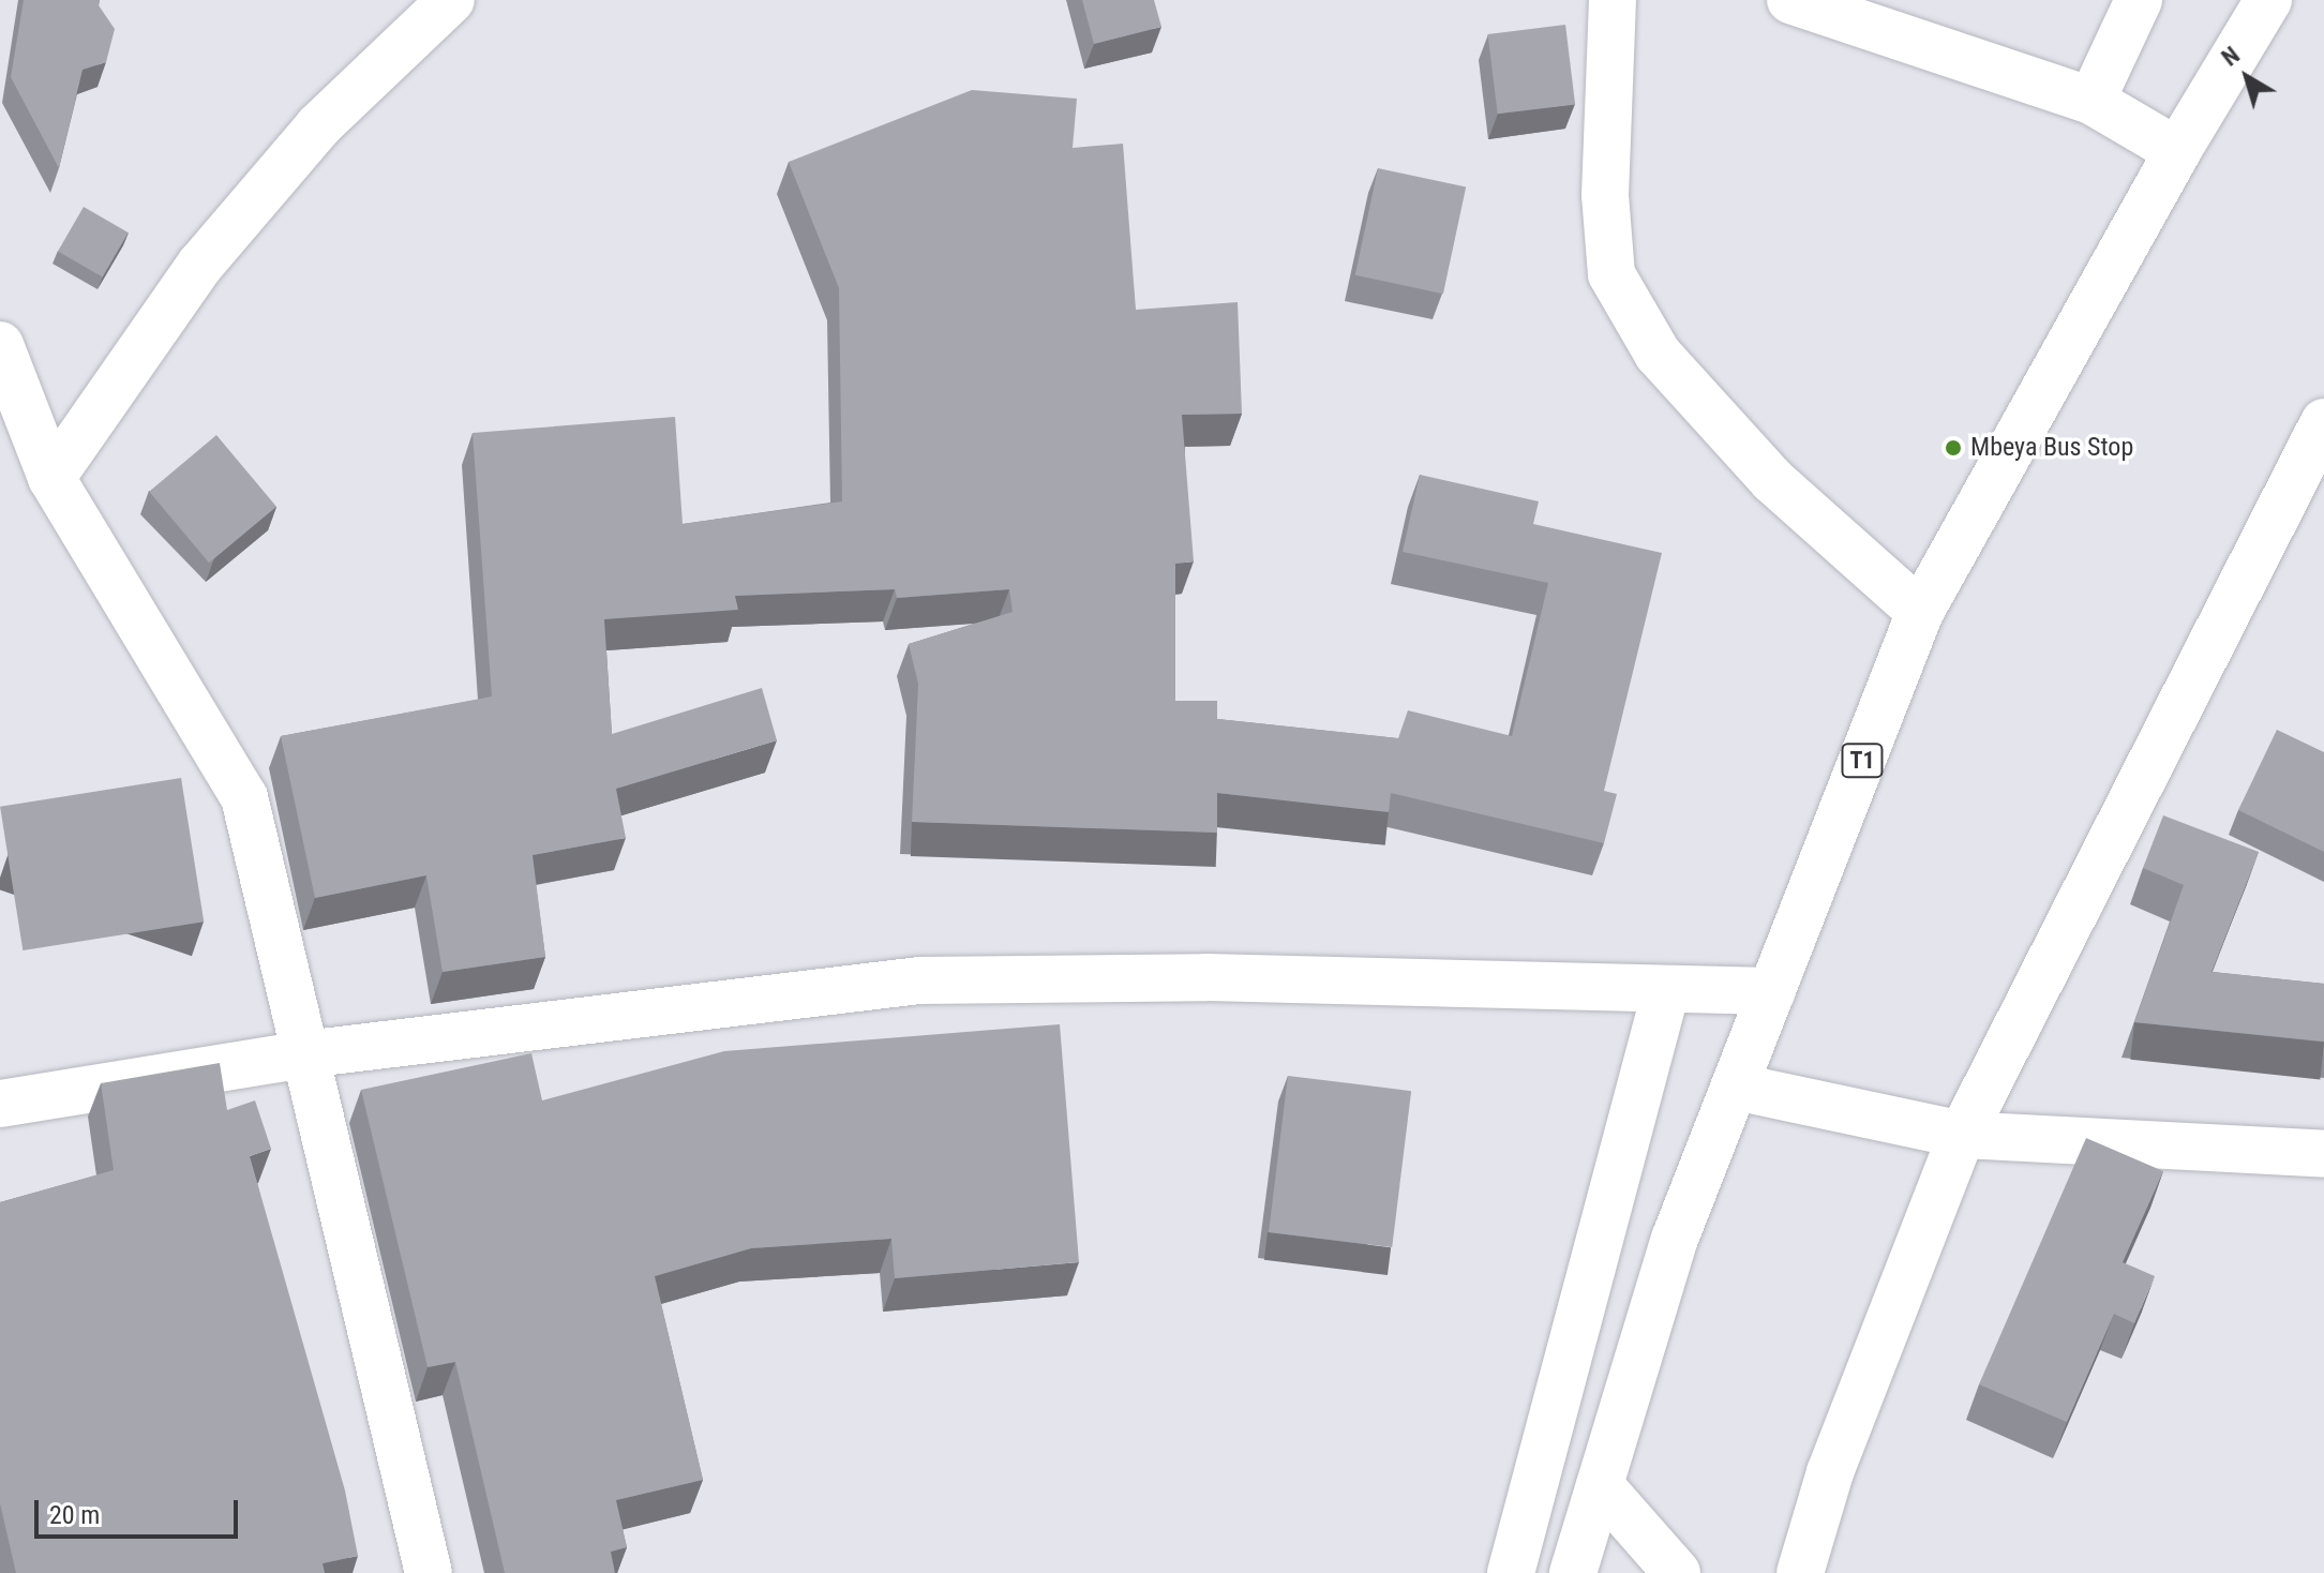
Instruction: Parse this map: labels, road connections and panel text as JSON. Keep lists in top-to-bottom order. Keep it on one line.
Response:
{"streets":{"main road":["T1"]},"places":["Mbeya Bus Stop"],"scale_bar":"20 m","north":"top left"}
